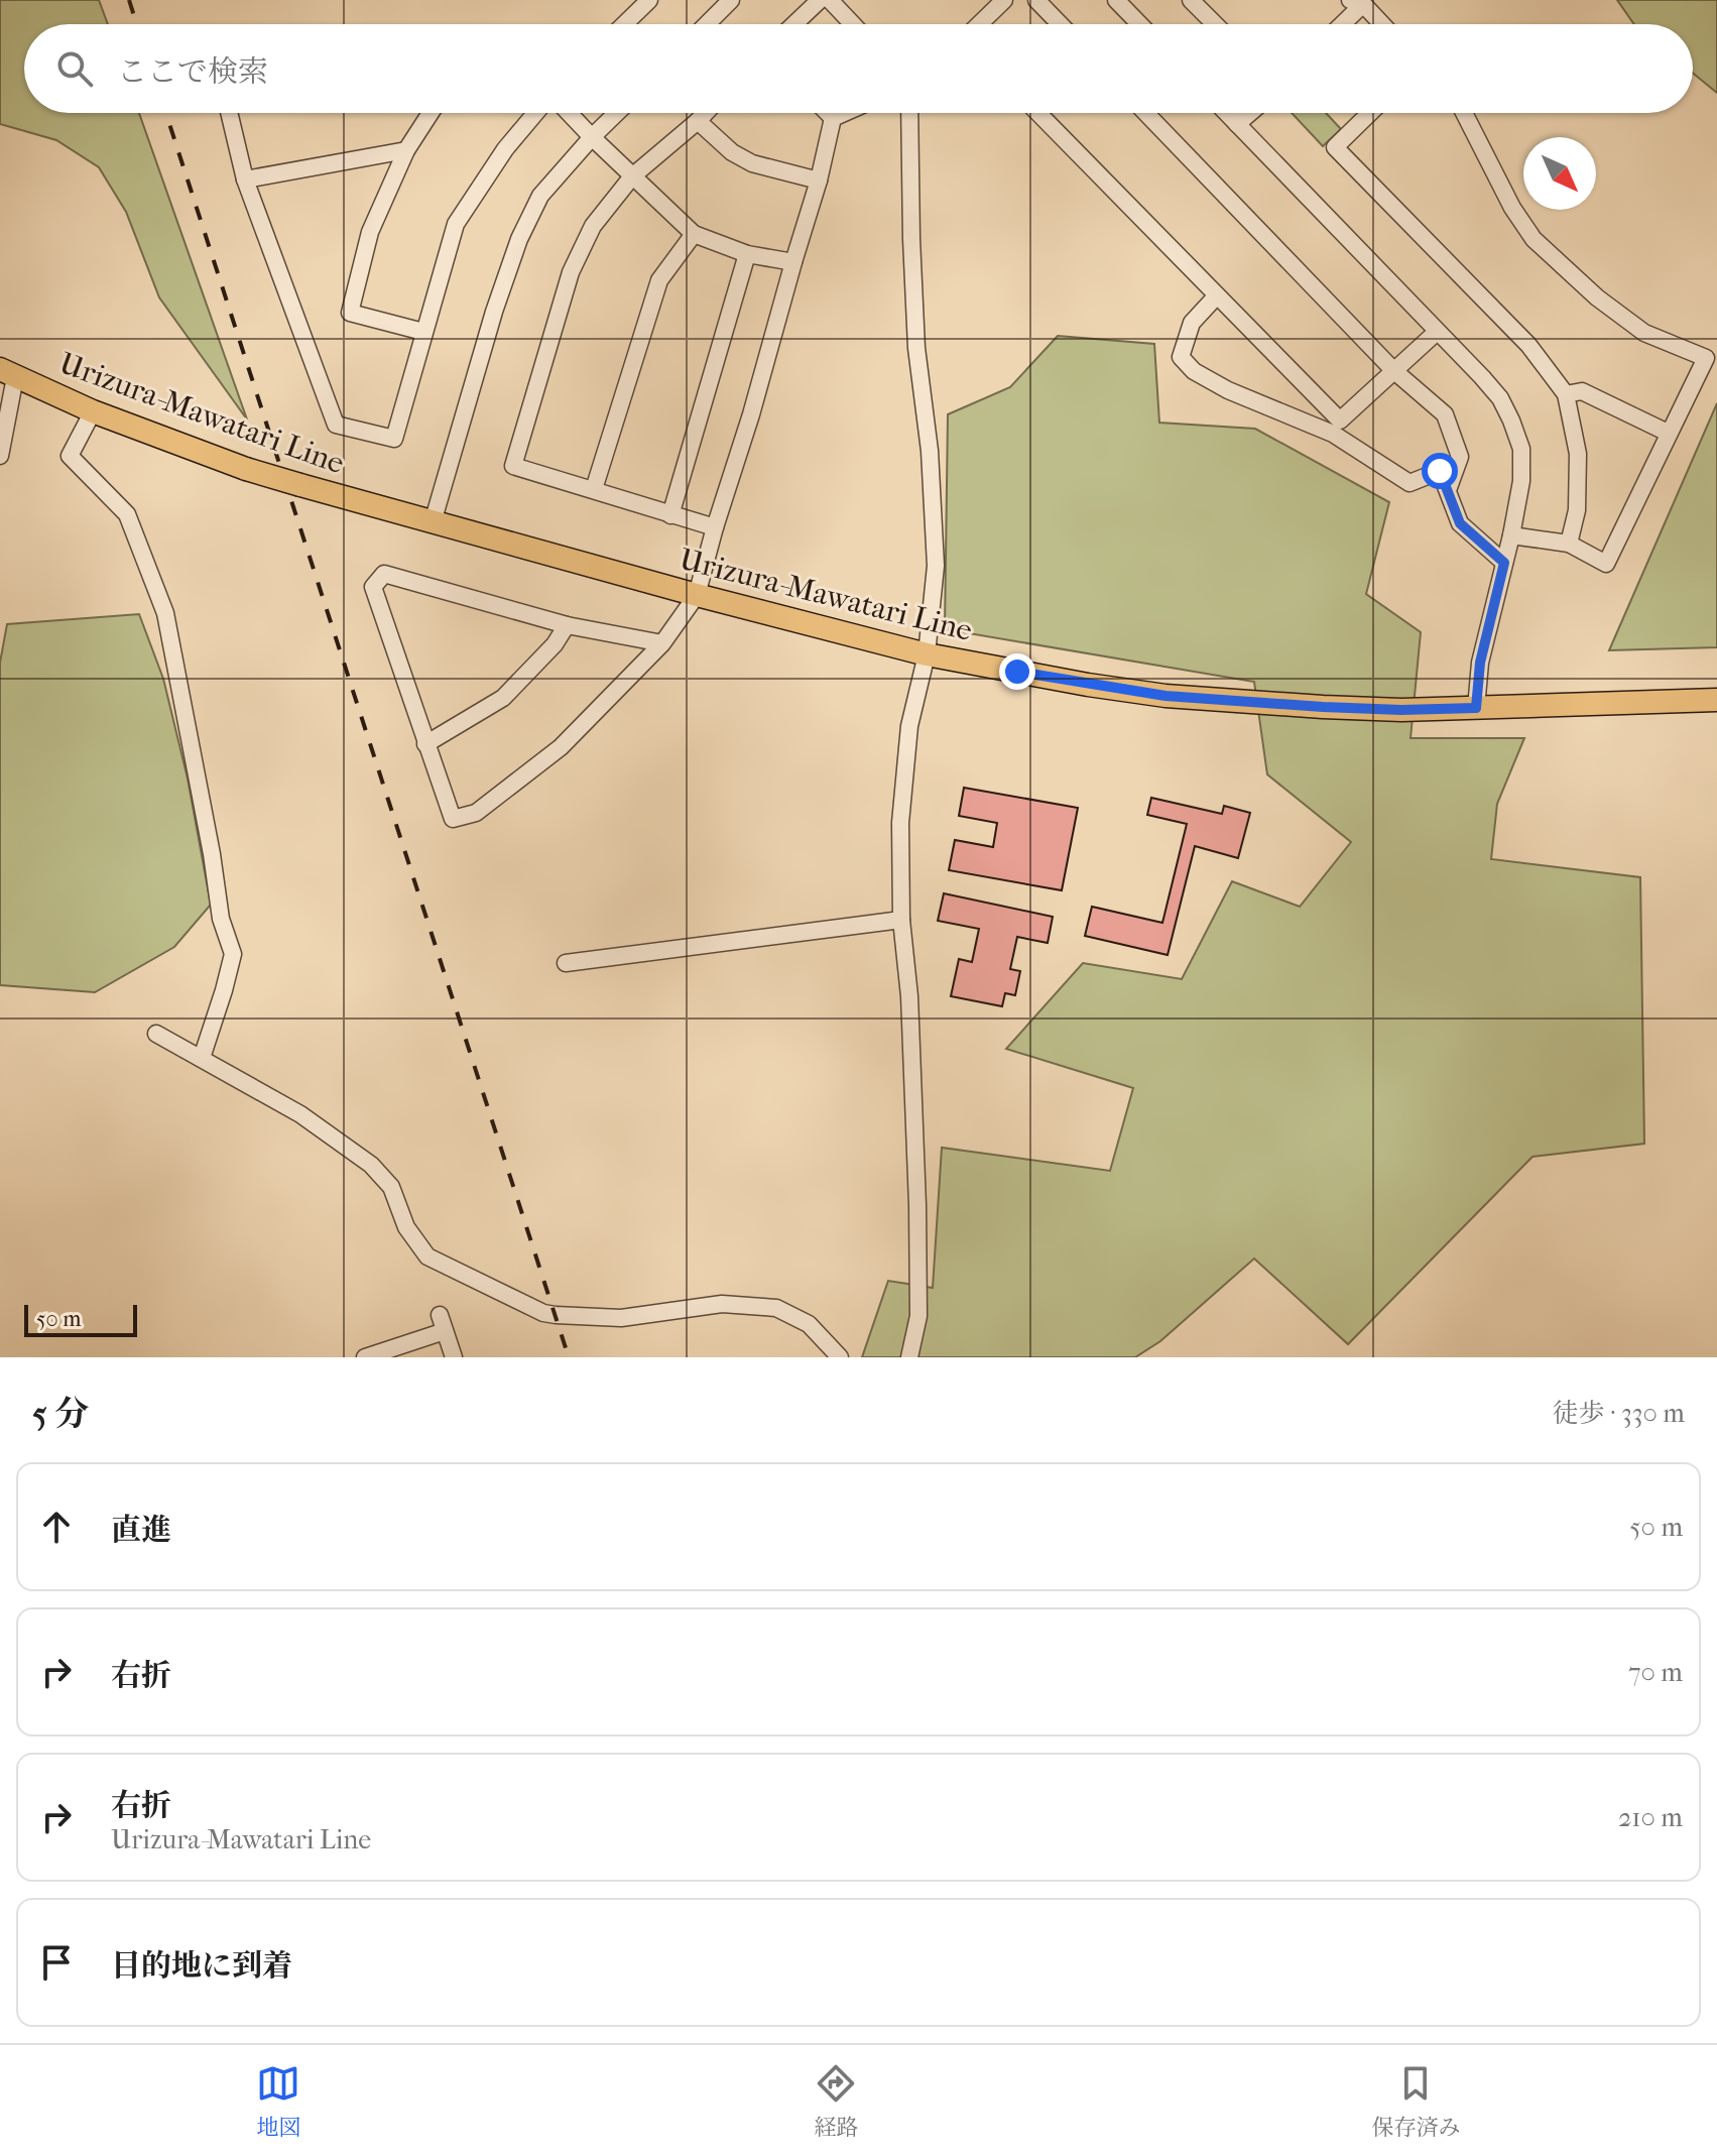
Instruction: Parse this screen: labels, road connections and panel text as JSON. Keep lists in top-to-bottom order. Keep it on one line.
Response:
{"streets":{"main road":["Urizura-Mawatari Line"]},"scale_bar":"50 m","north":"bottom right","page":{"search":"ここで検索","scale":"50 m","heading":["5 分","徒歩 · 330 m"],"list":[["直進","50 m"],["右折","70 m"],["右折","Urizura-Mawatari Line","210 m"],"目的地に到着"],"nav":["地図","経路","保存済み"]}}
